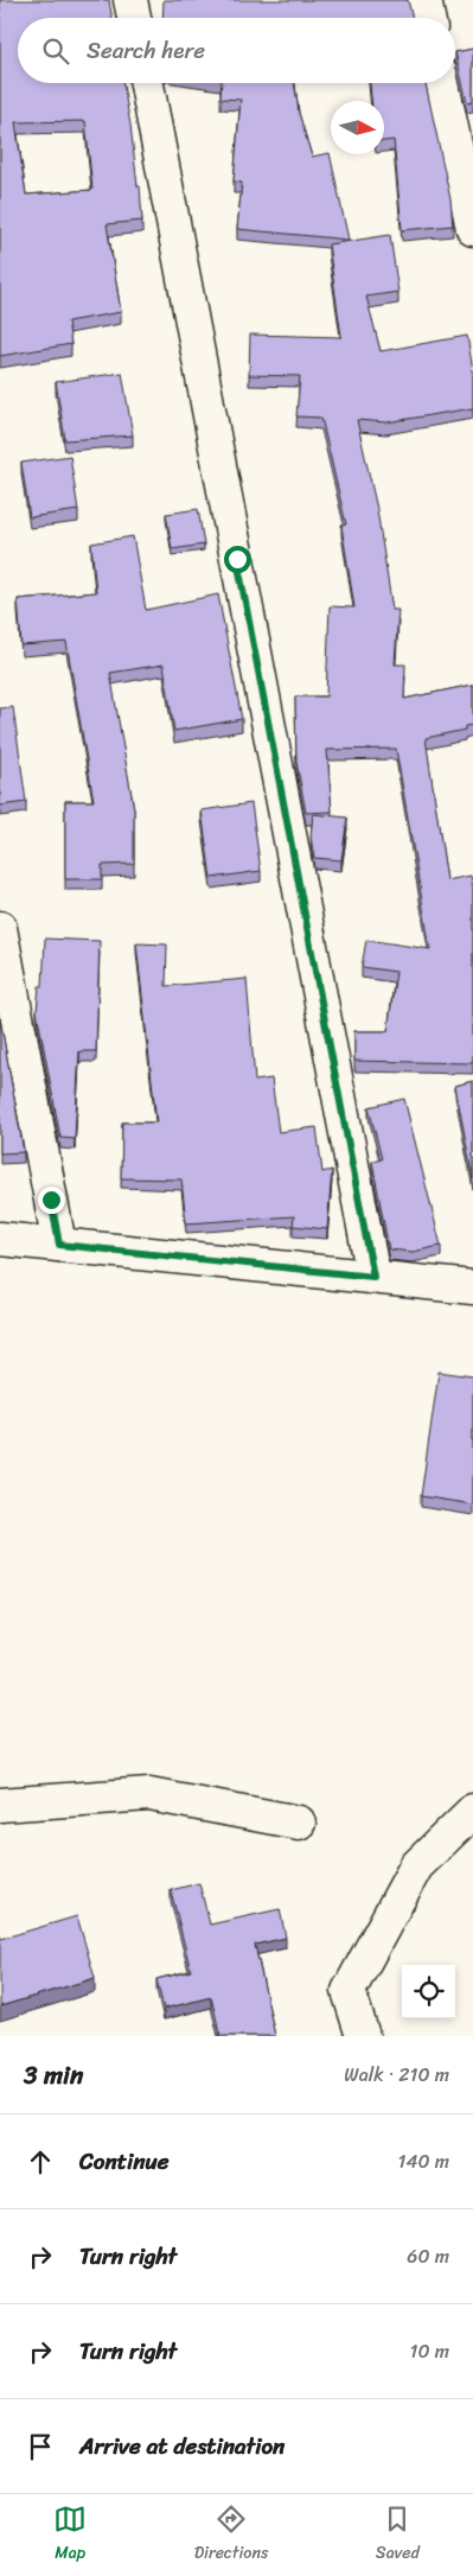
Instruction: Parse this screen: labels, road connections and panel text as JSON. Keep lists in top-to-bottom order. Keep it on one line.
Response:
{"north":"right","page":{"search":"Search here","heading":["3 min","Walk · 210 m"],"list":[["Continue","140 m"],["Turn right","60 m"],["Turn right","10 m"],"Arrive at destination"],"nav":["Map","Directions","Saved"]}}
